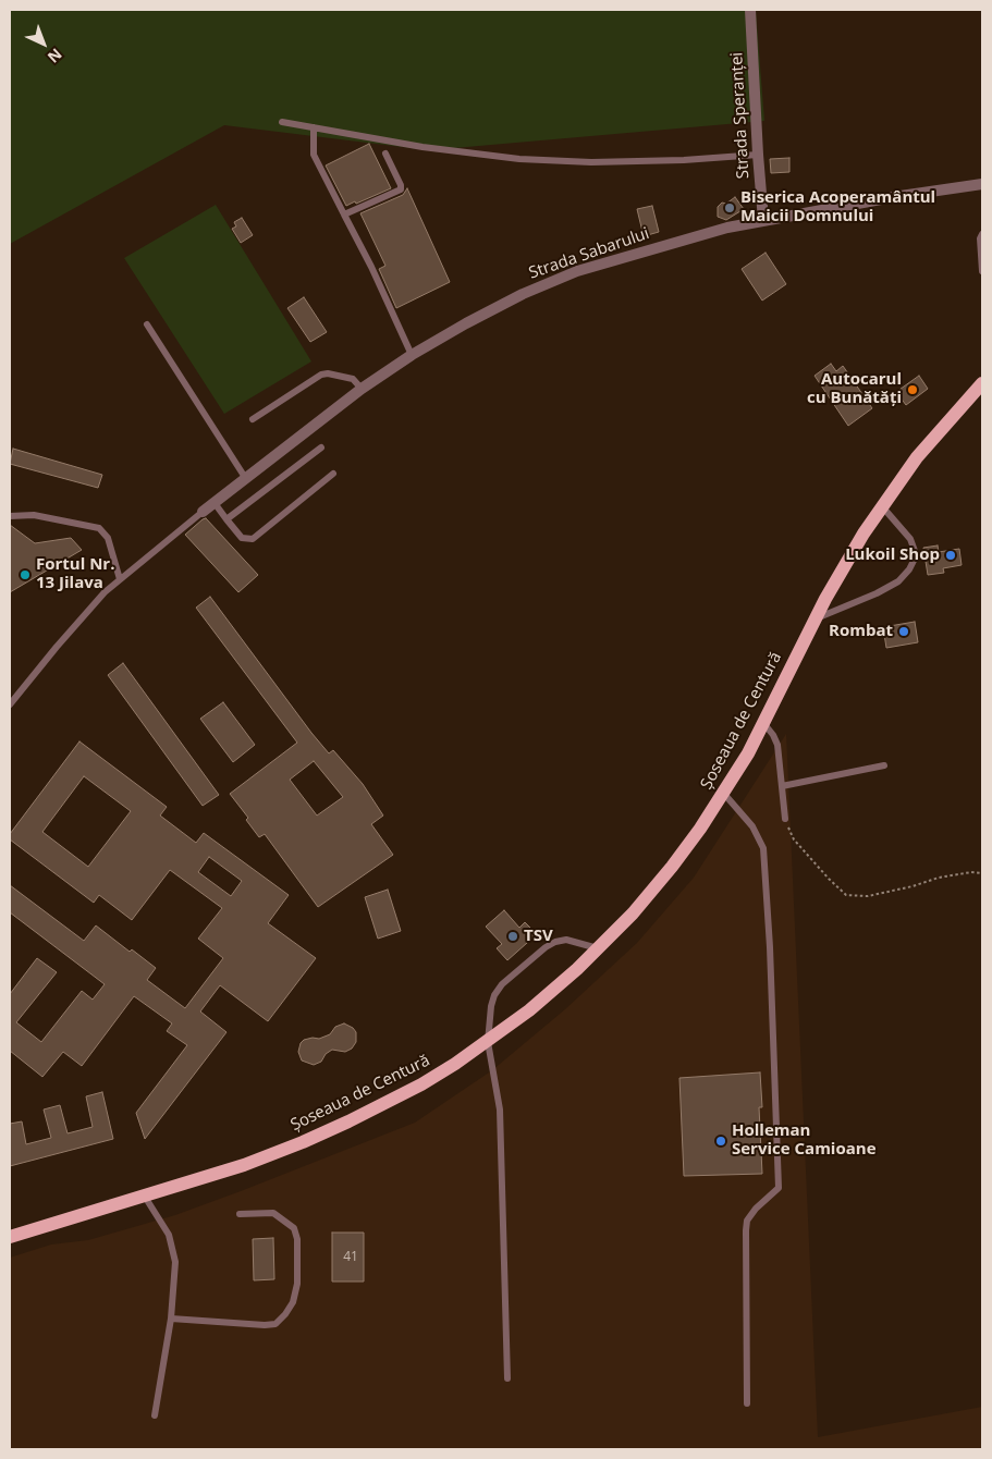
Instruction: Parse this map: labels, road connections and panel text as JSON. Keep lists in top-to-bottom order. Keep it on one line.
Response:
{"streets":{"main road":["Șoseaua de Centură"],"street":["Strada Speranței","Strada Sabarului"]},"crossings":[["Strada Speranței","Strada Sabarului"]],"places":["Biserica Acoperamântul Maicii Domnului","Autocarul cu Bunătăți","Lukoil Shop","Fortul Nr. 13 Jilava","Rombat","TSV","Holleman Service Camioane"],"house_numbers":["41"],"north":"bottom right"}
